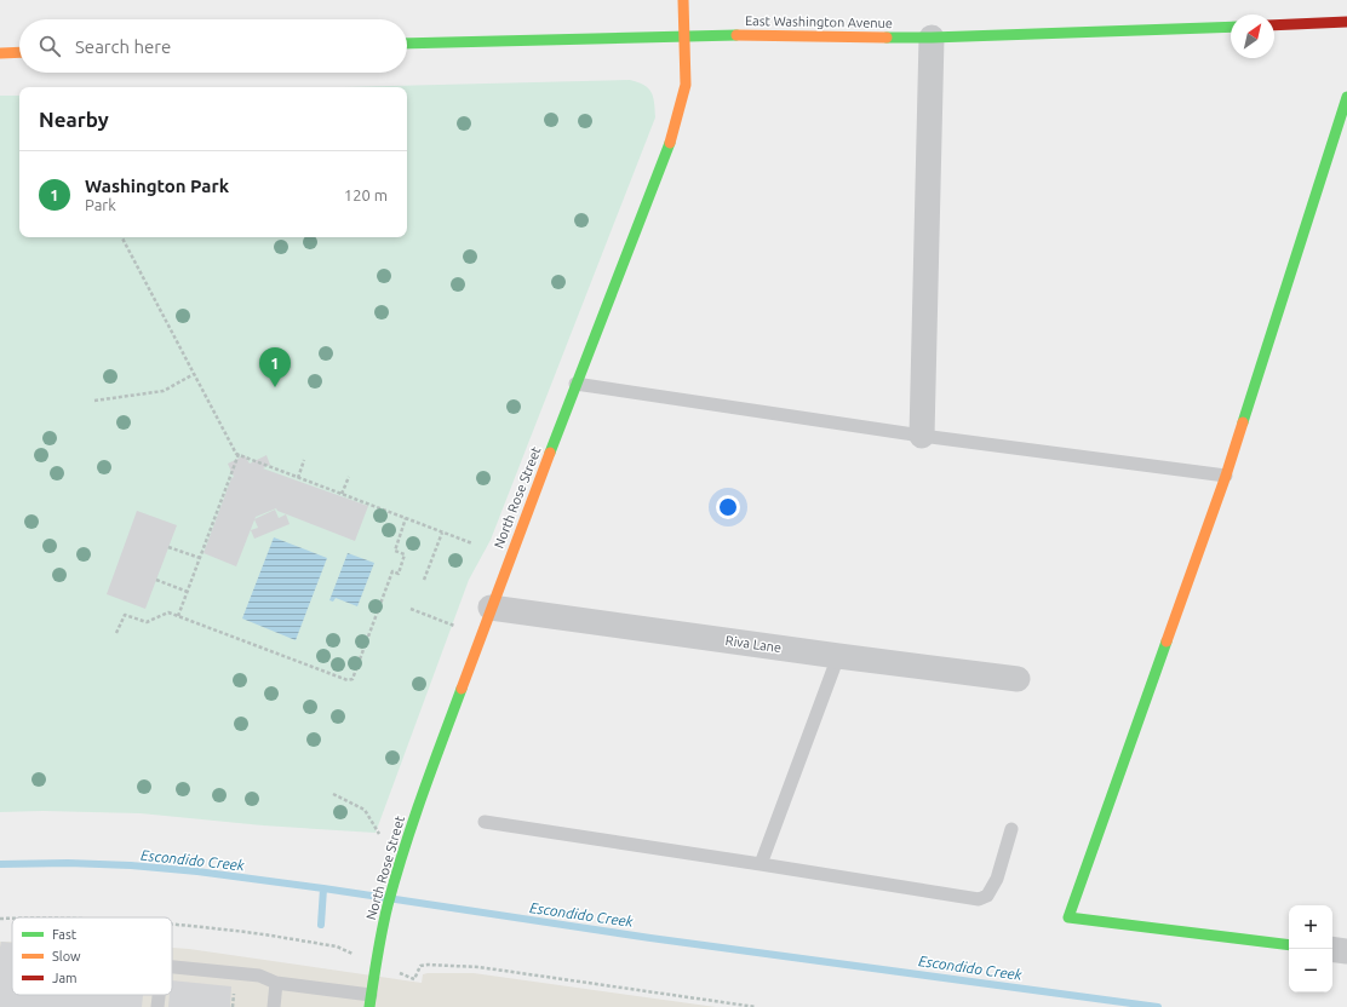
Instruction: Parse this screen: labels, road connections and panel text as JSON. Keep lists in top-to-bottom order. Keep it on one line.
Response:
{"streets":{"street":["East Washington Avenue","North Rose Street","Riva Lane"]},"crossings":[["East Washington Avenue","North Rose Street"],["North Rose Street","Riva Lane"]],"water":["Escondido Creek"],"legend":["Fast","Slow","Jam"],"north":"top right","page":{"search":"Search here","heading":"Nearby","list":[{"mark":"1","name":"Washington Park","note":"Park","value":"120 m"}],"pins":"1","map_buttons":["+","−"]}}
